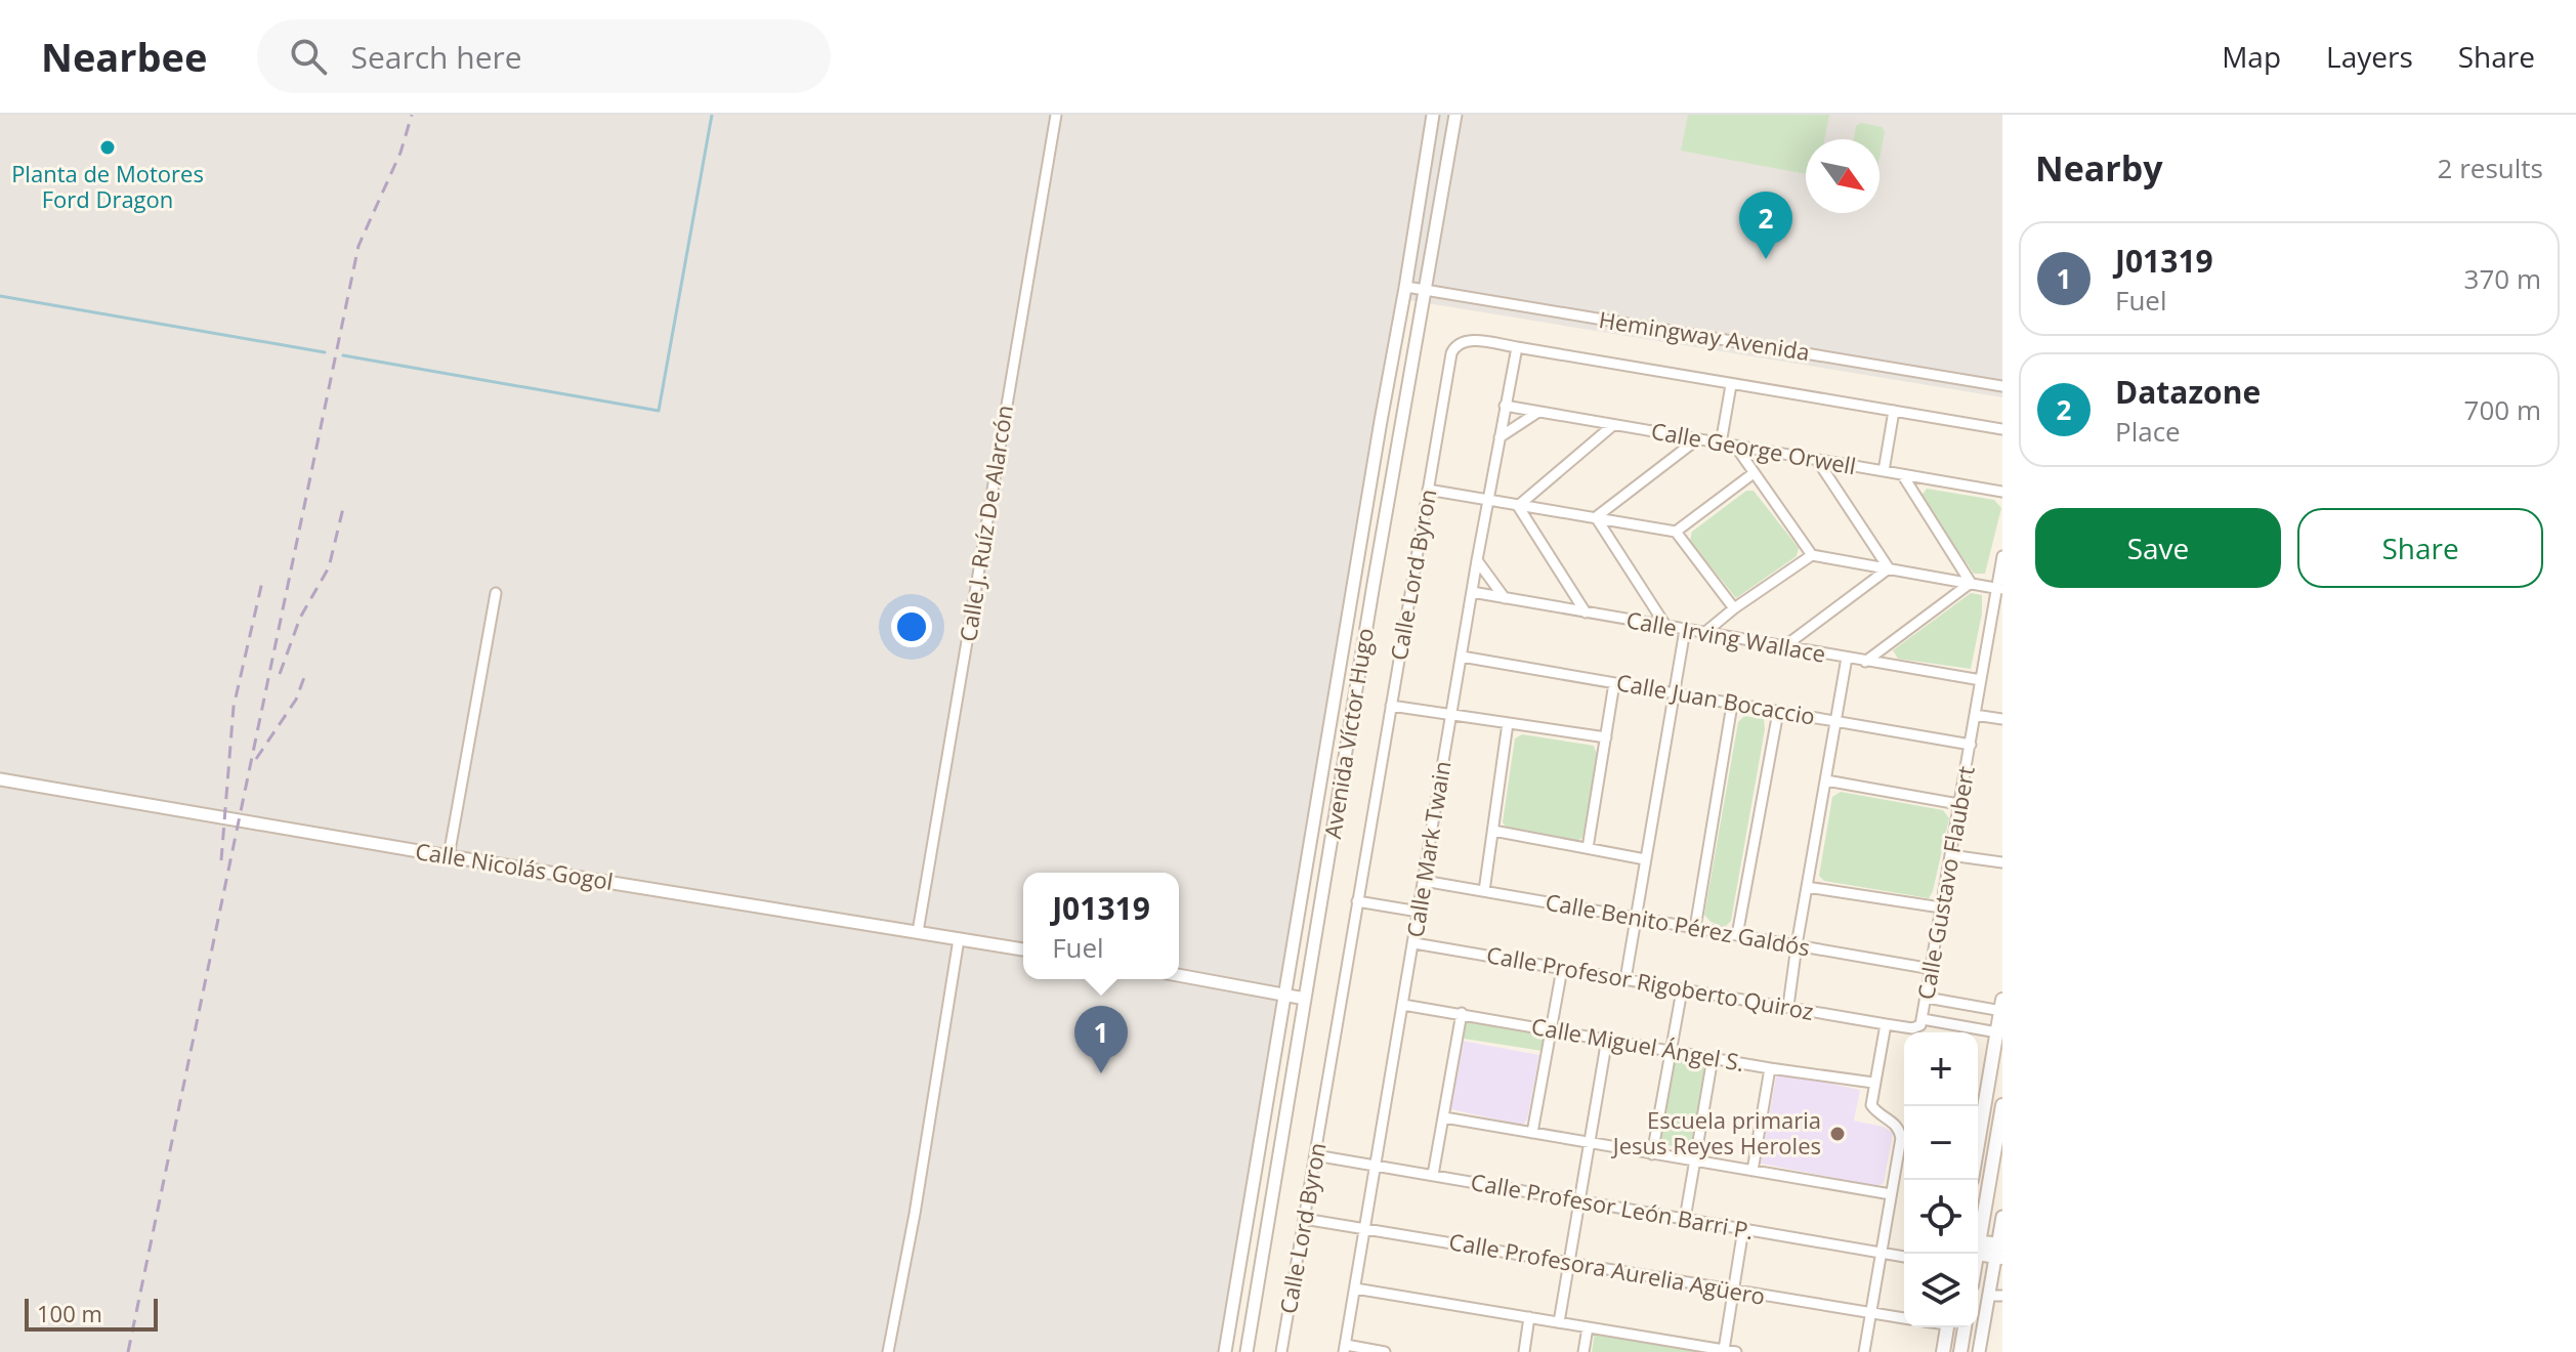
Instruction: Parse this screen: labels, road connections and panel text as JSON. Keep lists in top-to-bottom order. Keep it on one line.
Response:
{"streets":{"street":["Hemingway Avenida","Calle George Orwell","Calle J. Ruíz De Alarcón","Calle Lord Byron","Calle Irving Wallace","Calle Juan Bocaccio","Avenida Víctor Hugo","Calle Mark Twain","Calle Nicolás Gogol","Calle Gustavo Flaubert","Calle Benito Pérez Galdós","Calle Profesor Rigoberto Quiroz","Calle Miguel Ángel S.","Calle Profesor León Barri P.","Calle Profesora Aurelia Agüero"]},"crossings":[["Hemingway Avenida","Avenida Víctor Hugo"],["Calle George Orwell","Calle Mark Twain"],["Calle J. Ruíz De Alarcón","Calle Nicolás Gogol"],["Calle Lord Byron","Calle Mark Twain"],["Calle Lord Byron","Calle Profesor León Barri P."],["Calle Lord Byron","Calle Profesora Aurelia Agüero"],["Calle Irving Wallace","Calle Mark Twain"],["Calle Irving Wallace","Calle Gustavo Flaubert"],["Calle Juan Bocaccio","Calle Mark Twain"],["Calle Juan Bocaccio","Calle Gustavo Flaubert"],["Calle Mark Twain","Calle Benito Pérez Galdós"],["Calle Mark Twain","Calle Profesor Rigoberto Quiroz"],["Calle Mark Twain","Calle Miguel Ángel S."],["Calle Mark Twain","Calle Profesor León Barri P."],["Calle Mark Twain","Calle Profesora Aurelia Agüero"],["Calle Gustavo Flaubert","Calle Benito Pérez Galdós"],["Calle Gustavo Flaubert","Calle Profesor Rigoberto Quiroz"]],"places":["Planta de Motores Ford Dragon","Escuela primaria Jesus Reyes Heroles"],"scale_bar":"100 m","north":"bottom right","page":{"header":"Nearbee","search":"Search here","nav":["Map","Layers","Share"],"heading":["Nearby","2 results"],"pins":["2","1"],"list":[{"mark":"1","name":"J01319","note":"Fuel","value":"370 m"},{"mark":"2","name":"Datazone","note":"Place","value":"700 m"}],"buttons":["Save","Share"],"popup":["J01319","Fuel"],"map_buttons":["+","−"],"scale":"100 m"}}
